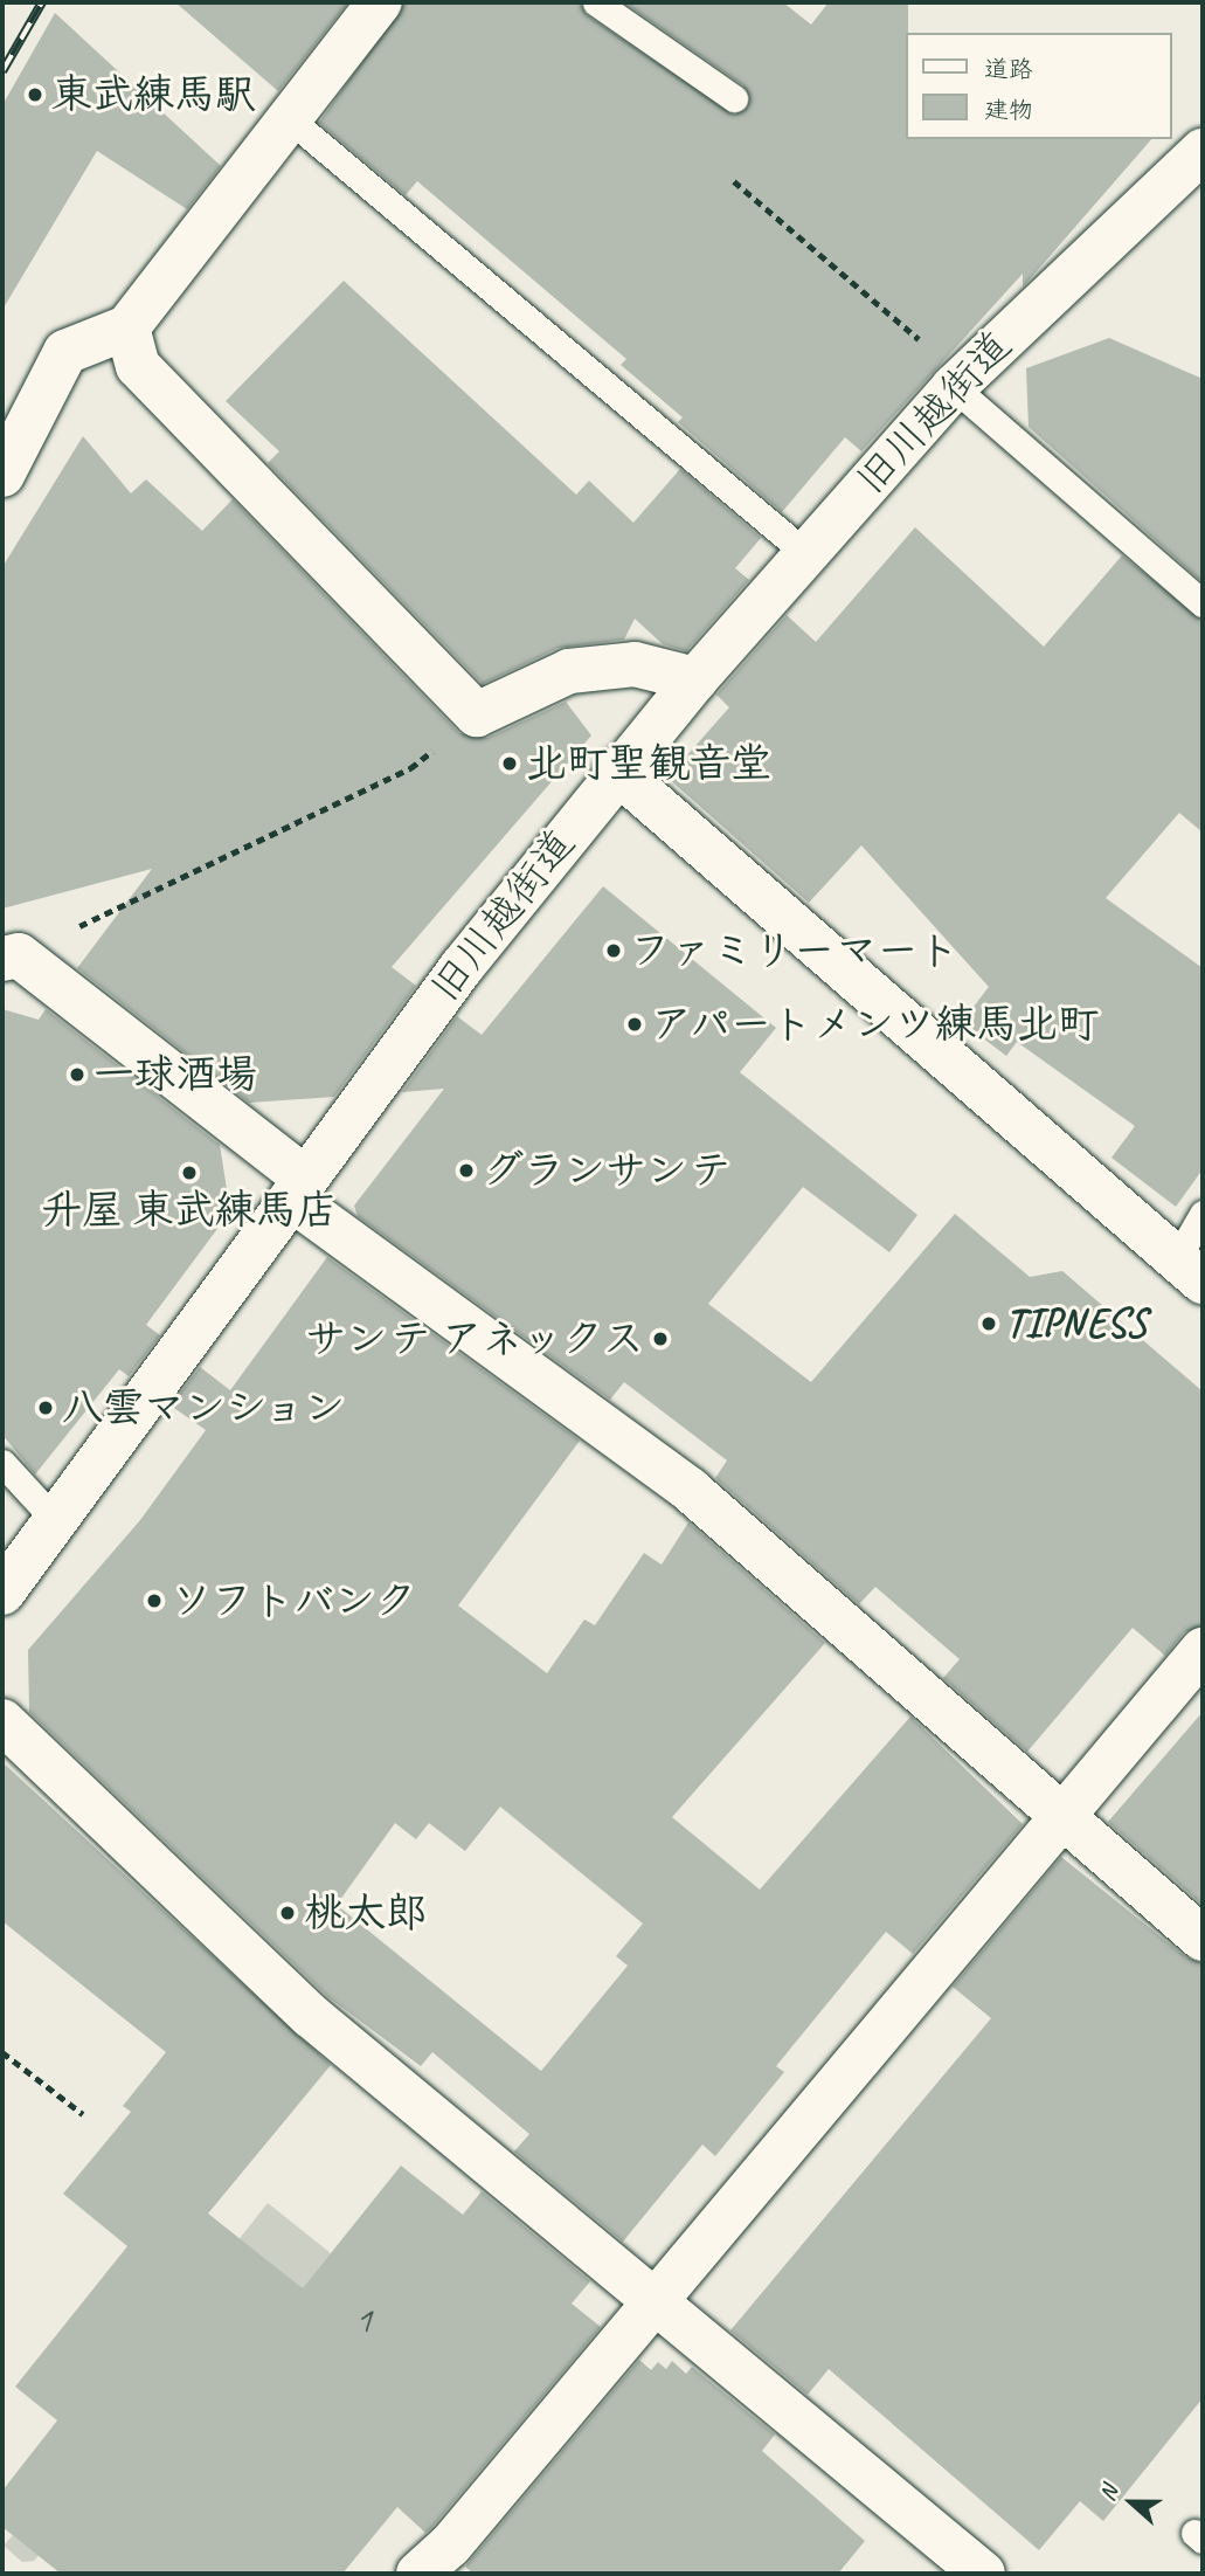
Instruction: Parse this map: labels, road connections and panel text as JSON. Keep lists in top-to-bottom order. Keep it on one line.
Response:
{"streets":{"street":["旧川越街道"]},"places":["東武練馬駅","北町聖観音堂","ファミリーマート","アパートメンツ練馬北町","一球酒場","グランサンテ","升屋 東武練馬店","TIPNESS","サンテ アネックス","八雲マンション","ソフトバンク","桃太郎"],"house_numbers":["1"],"legend":["道路","建物"],"north":"left"}
